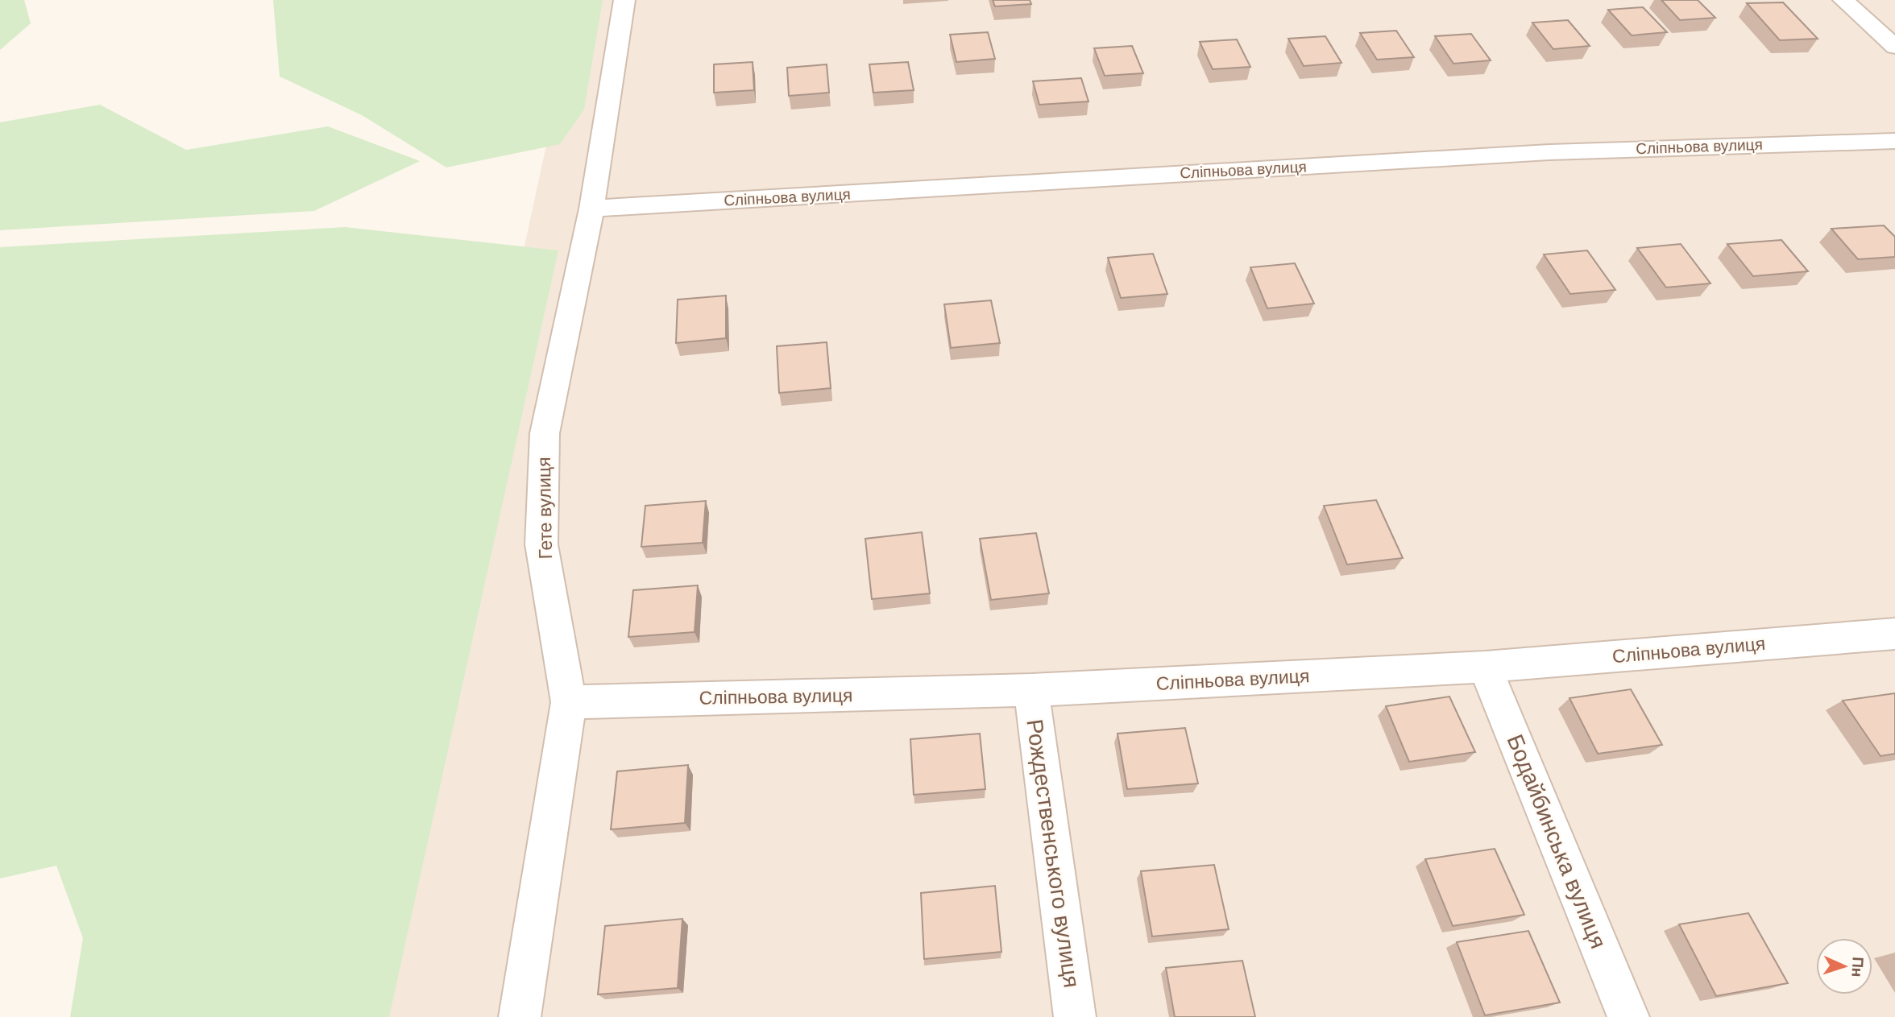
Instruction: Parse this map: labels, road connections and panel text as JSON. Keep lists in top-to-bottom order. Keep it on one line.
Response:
{"streets":{"street":["Сліпньова вулиця","Гете вулиця","Бодайбинська вулиця","Рождественського вулиця"]},"crossings":[["Сліпньова вулиця","Гете вулиця"],["Сліпньова вулиця","Бодайбинська вулиця"],["Сліпньова вулиця","Рождественського вулиця"]],"north":"right"}
